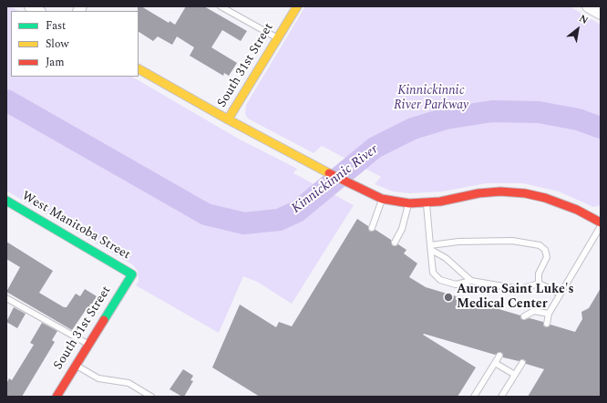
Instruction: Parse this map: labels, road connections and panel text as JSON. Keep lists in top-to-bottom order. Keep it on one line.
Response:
{"streets":{"street":["South 31st Street","West Manitoba Street"]},"crossings":[["South 31st Street","West Manitoba Street"]],"water":["Kinnickinnic River"],"parks":["Kinnickinnic River Parkway"],"places":["Aurora Saint Luke's Medical Center"],"legend":["Fast","Slow","Jam"],"north":"top right"}
